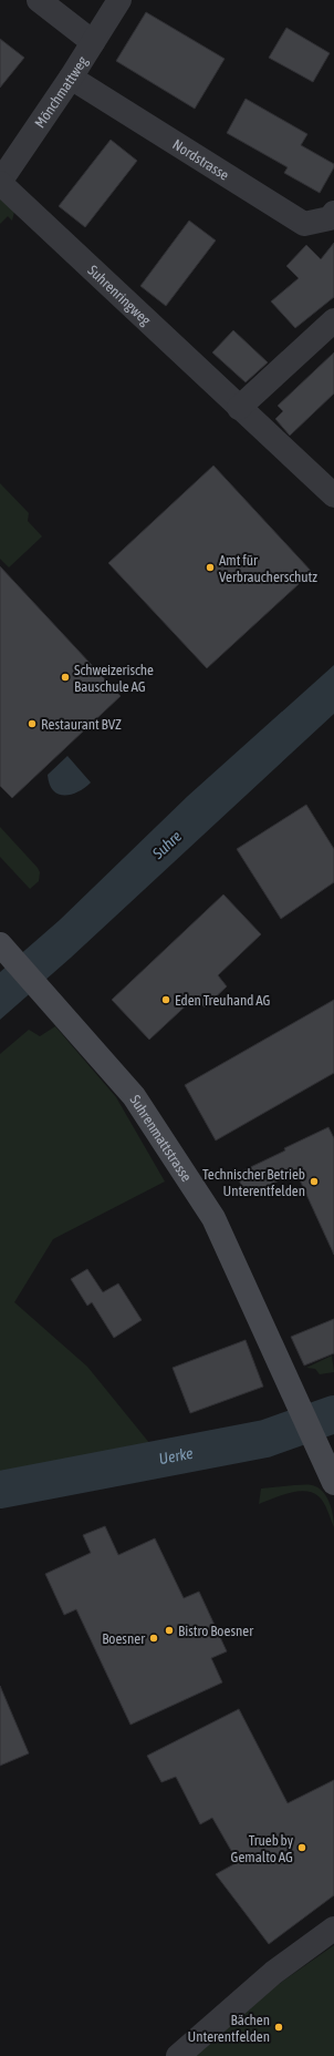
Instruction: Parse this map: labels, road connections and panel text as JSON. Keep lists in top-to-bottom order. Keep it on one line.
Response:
{"streets":{"street":["Mönchmattweg","Nordstrasse","Suhrenringweg","Suhrenmattstrasse"]},"crossings":[["Mönchmattweg","Nordstrasse"],["Mönchmattweg","Suhrenringweg"]],"water":["Suhre","Uerke"],"places":["Amt für Verbraucherschutz","Schweizerische Bauschule AG","Restaurant BVZ","Eden Treuhand AG","Technischer Betrieb Unterentfelden","Bistro Boesner","Boesner","Trueb by Gemalto AG","Bächen Unterentfelden"]}
